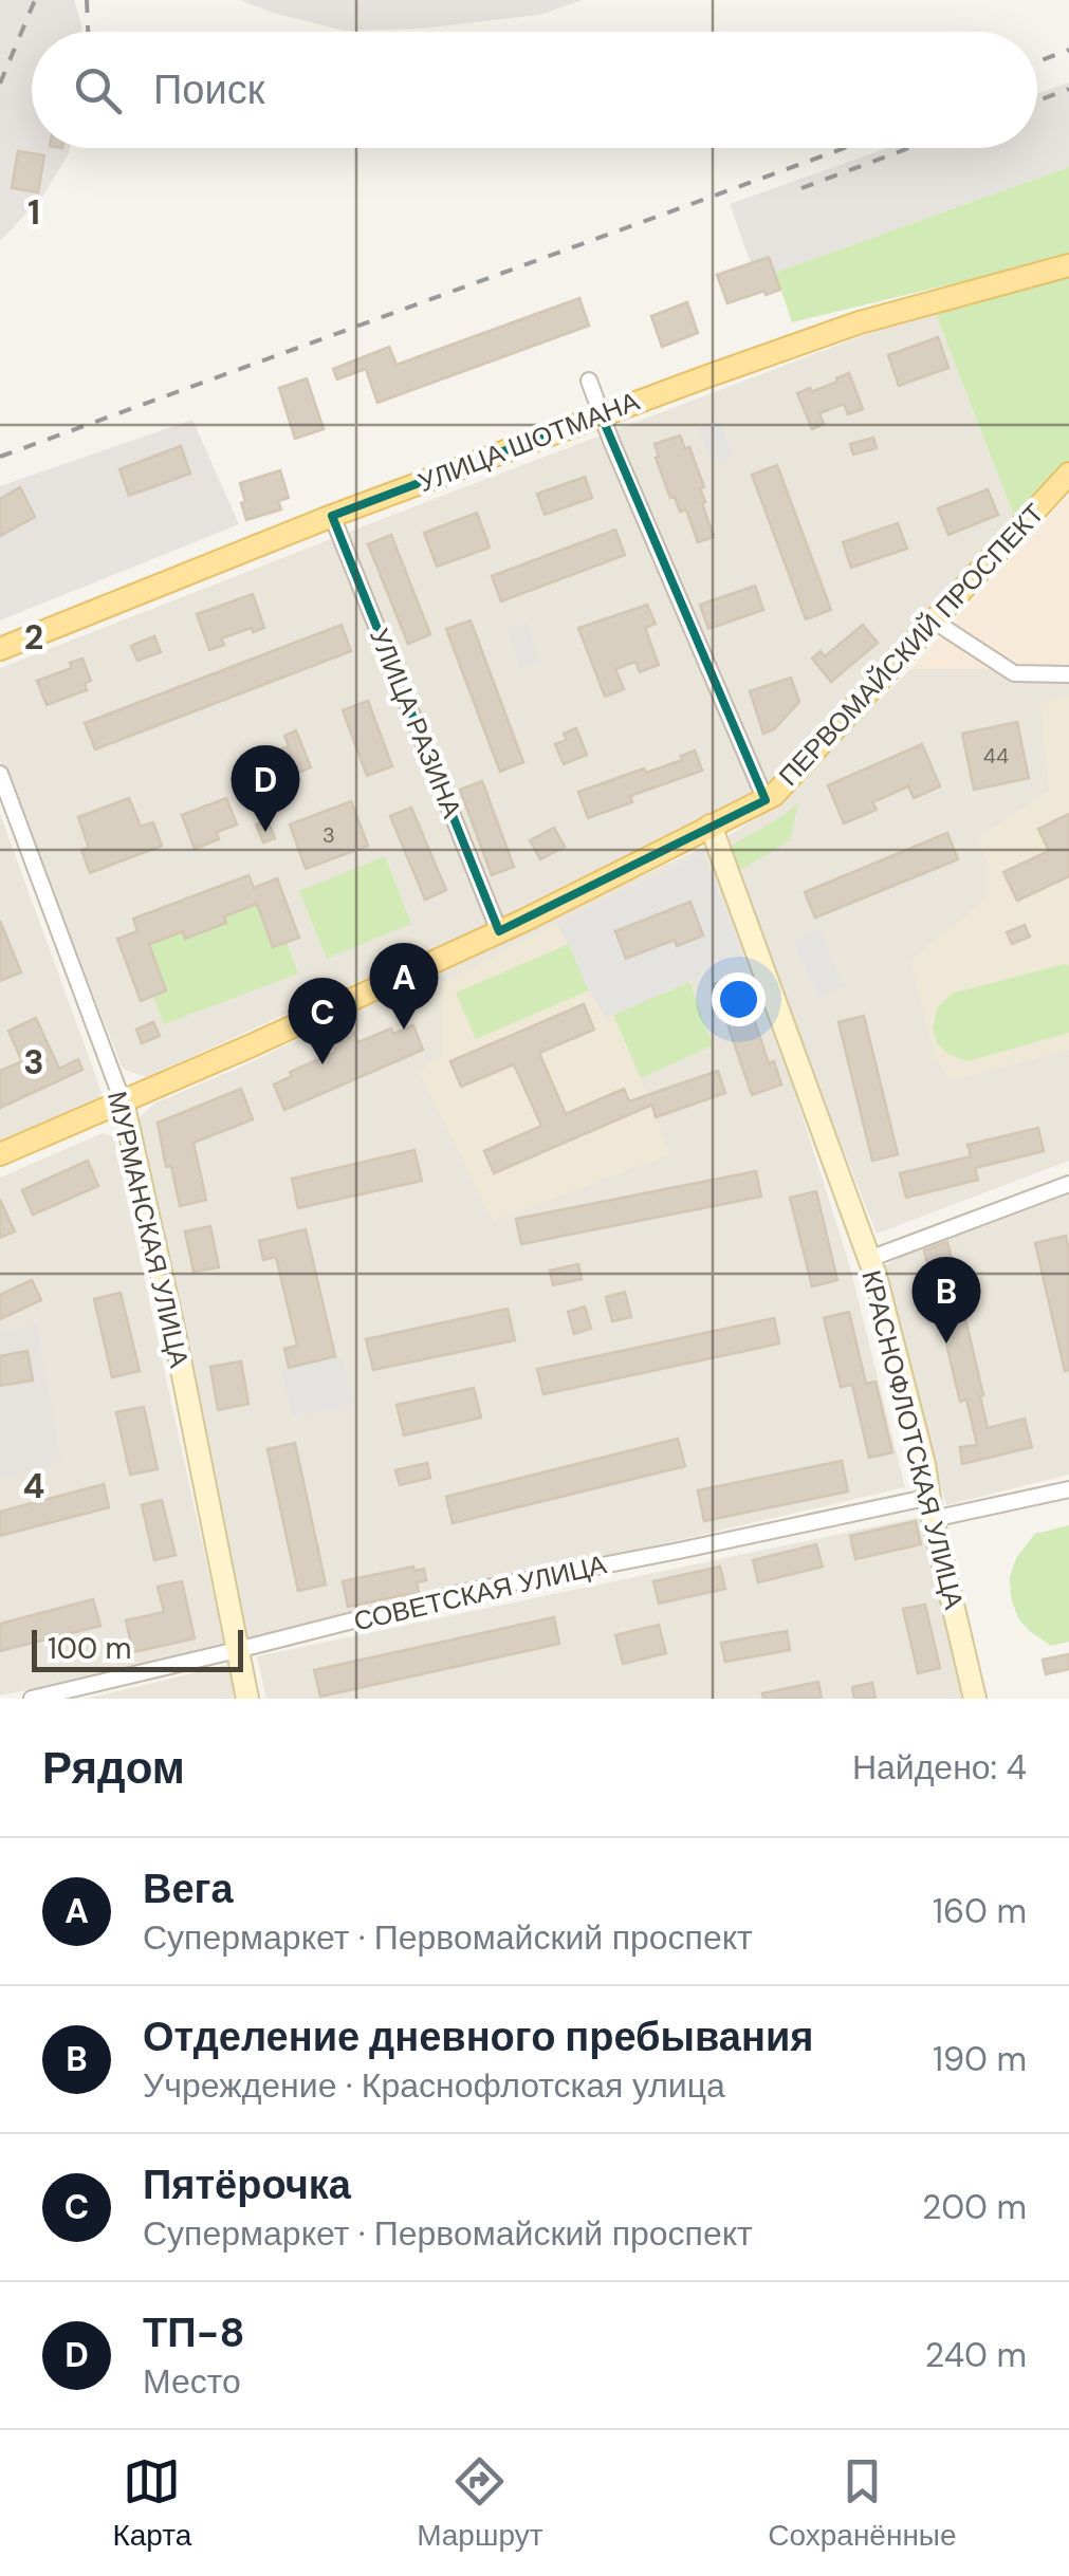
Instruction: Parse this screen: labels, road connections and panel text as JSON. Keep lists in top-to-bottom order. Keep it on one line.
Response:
{"streets":{"main road":["УЛИЦА ШОТМАНА","ПЕРВОМАЙСКИЙ ПРОСПЕКТ"],"street":["УЛИЦА РАЗИНА","МУРМАНСКАЯ УЛИЦА","КРАСНОФЛОТСКАЯ УЛИЦА","СОВЕТСКАЯ УЛИЦА"]},"crossings":[["УЛИЦА ШОТМАНА","УЛИЦА РАЗИНА"],["ПЕРВОМАЙСКИЙ ПРОСПЕКТ","УЛИЦА РАЗИНА"],["ПЕРВОМАЙСКИЙ ПРОСПЕКТ","МУРМАНСКАЯ УЛИЦА"],["ПЕРВОМАЙСКИЙ ПРОСПЕКТ","КРАСНОФЛОТСКАЯ УЛИЦА"],["МУРМАНСКАЯ УЛИЦА","СОВЕТСКАЯ УЛИЦА"],["КРАСНОФЛОТСКАЯ УЛИЦА","СОВЕТСКАЯ УЛИЦА"]],"house_numbers":["44","3"],"scale_bar":"100 m","page":{"search":"Поиск","pins":["D","A","C","B"],"scale":"100 m","heading":["Рядом","Найдено: 4"],"list":[{"mark":"A","name":"Вега","note":"Супермаркет · Первомайский проспект","value":"160 m"},{"mark":"B","name":"Отделение дневного пребывания","note":"Учреждение · Краснофлотская улица","value":"190 m"},{"mark":"C","name":"Пятёрочка","note":"Супермаркет · Первомайский проспект","value":"200 m"},{"mark":"D","name":"ТП-8","note":"Место","value":"240 m"}],"nav":["Карта","Маршрут","Сохранённые"]},"grid":{"rows":["1","2","3","4"]}}
